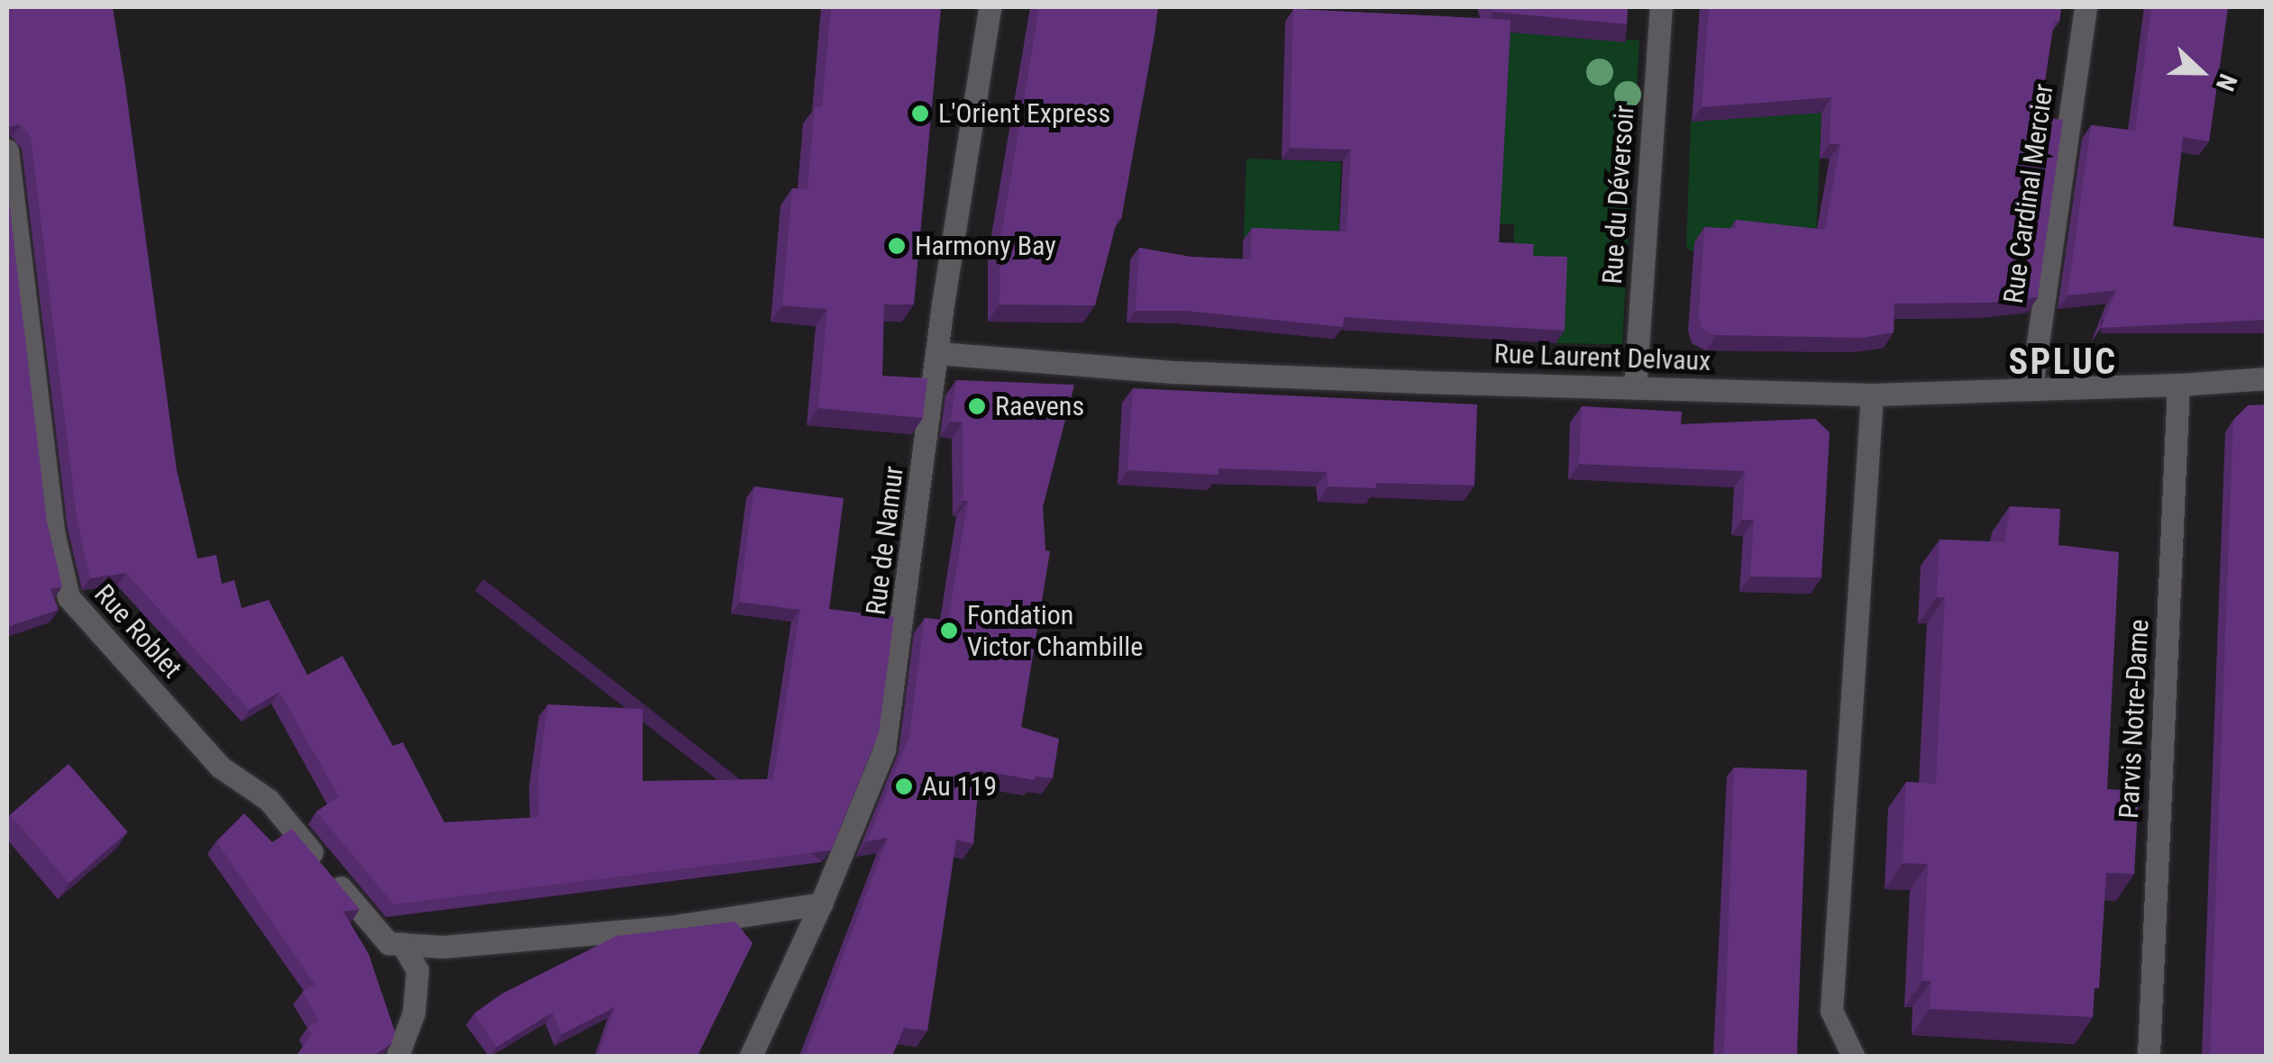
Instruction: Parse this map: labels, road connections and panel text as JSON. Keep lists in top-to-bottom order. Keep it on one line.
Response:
{"streets":{"street":["Rue Cardinal Mercier","Rue du Déversoir","Rue Laurent Delvaux","Rue de Namur","Rue Roblet","Parvis Notre-Dame"]},"crossings":[["Rue Cardinal Mercier","Rue Laurent Delvaux"],["Rue du Déversoir","Rue Laurent Delvaux"],["Rue Laurent Delvaux","Rue de Namur"],["Rue Laurent Delvaux","Parvis Notre-Dame"]],"districts":["SPLUC"],"places":["L'Orient Express","Harmony Bay","Raevens","Fondation Victor Chambille","Au 119"],"north":"right"}
